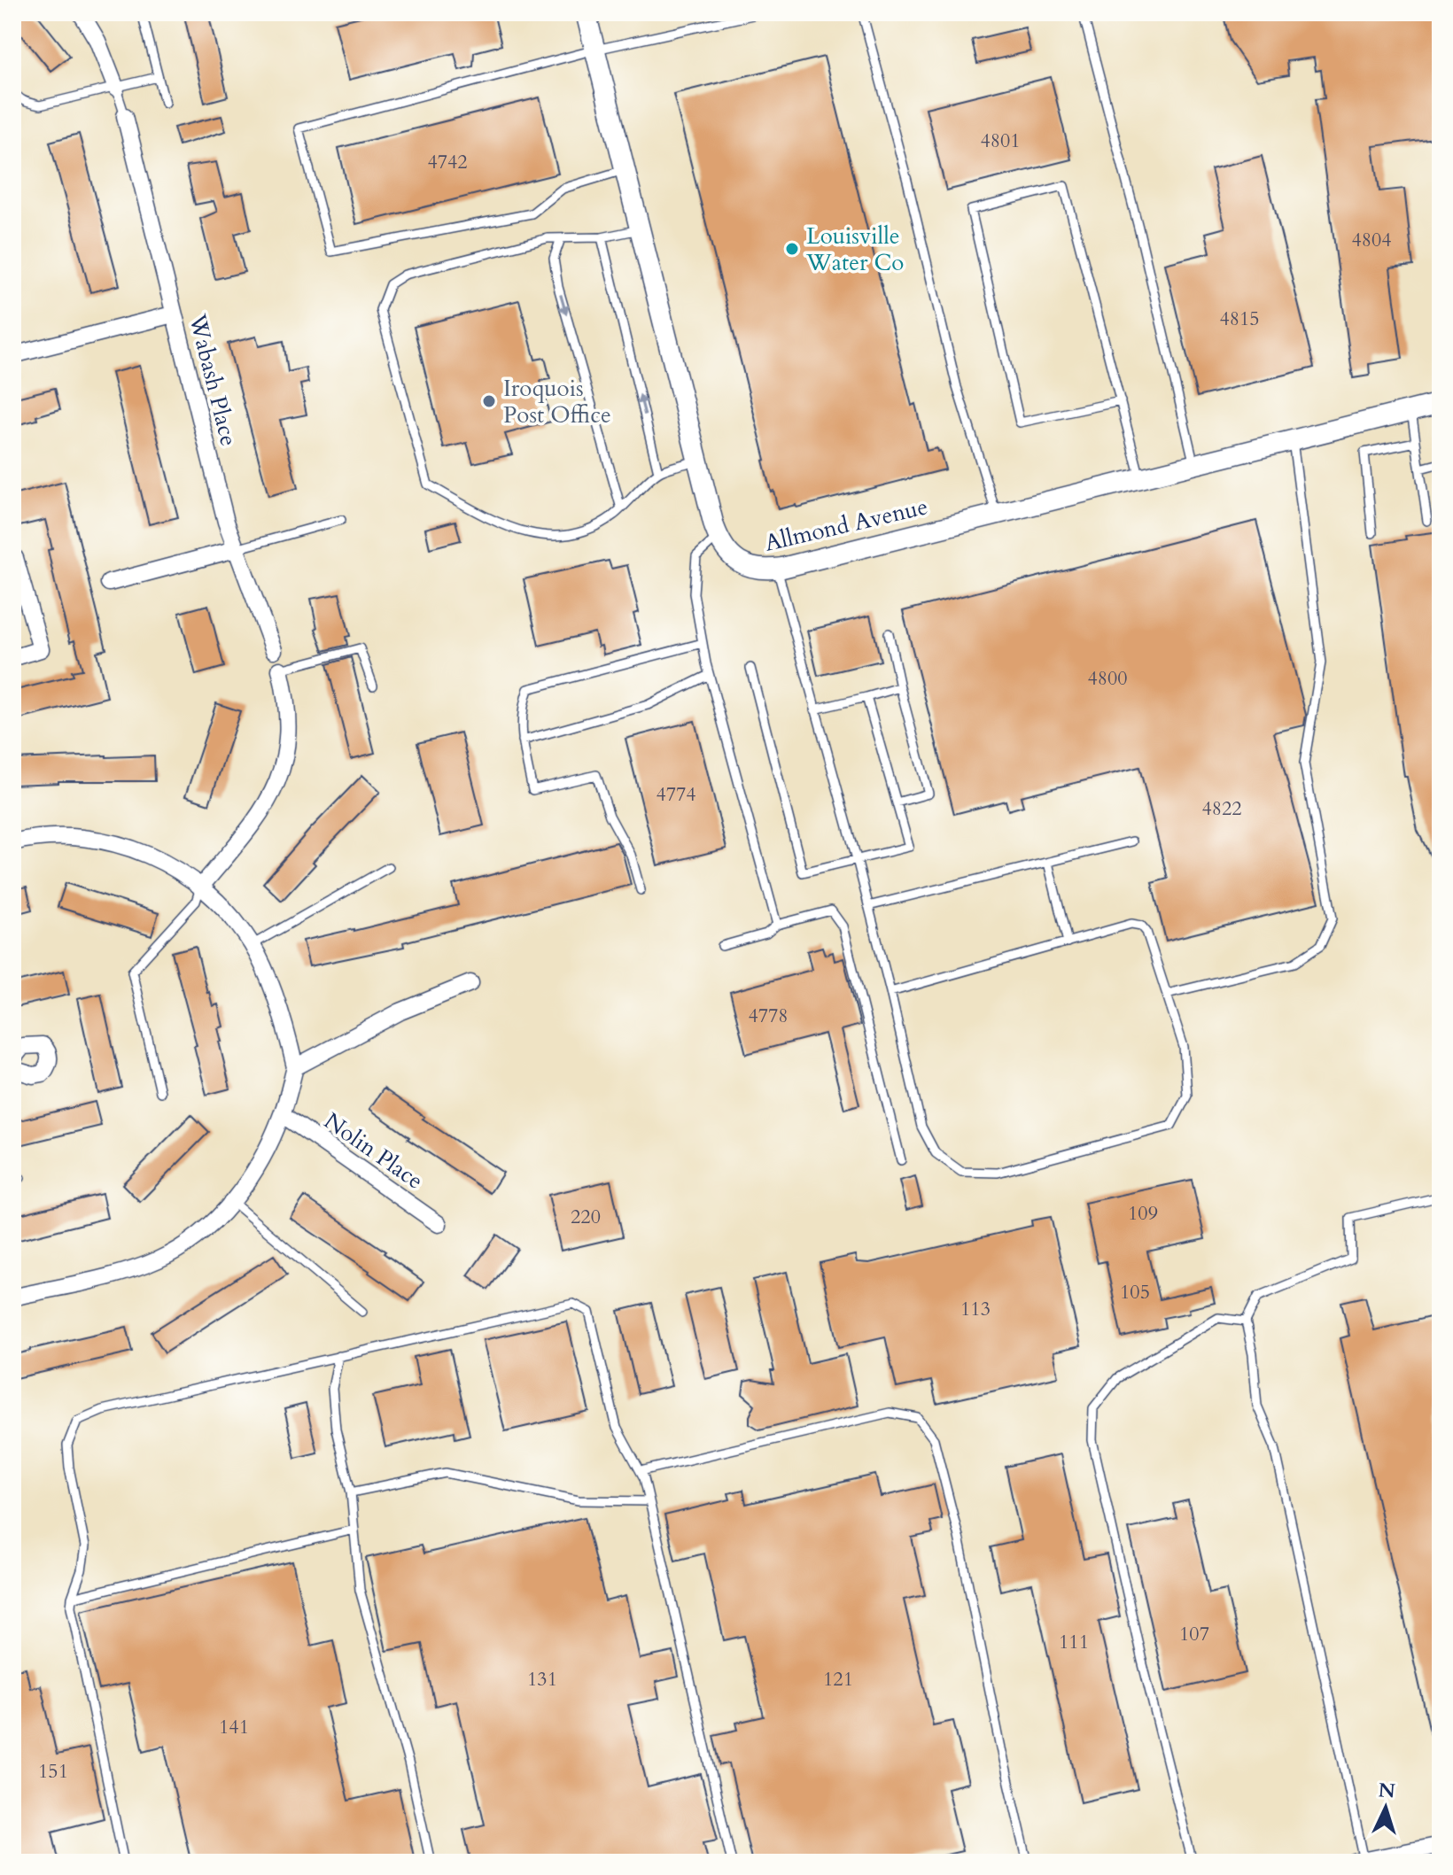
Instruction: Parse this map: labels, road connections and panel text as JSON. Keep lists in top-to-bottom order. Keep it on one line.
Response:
{"streets":{"street":["Wabash Place","Allmond Avenue","Nolin Place"]},"places":["Louisville Water Co","Iroquois Post Office"],"house_numbers":["4801","4742","4804","4815","4800","4774","4822","4778","109","220","105","113","107","111","131","121","141","151"],"north":"top"}
